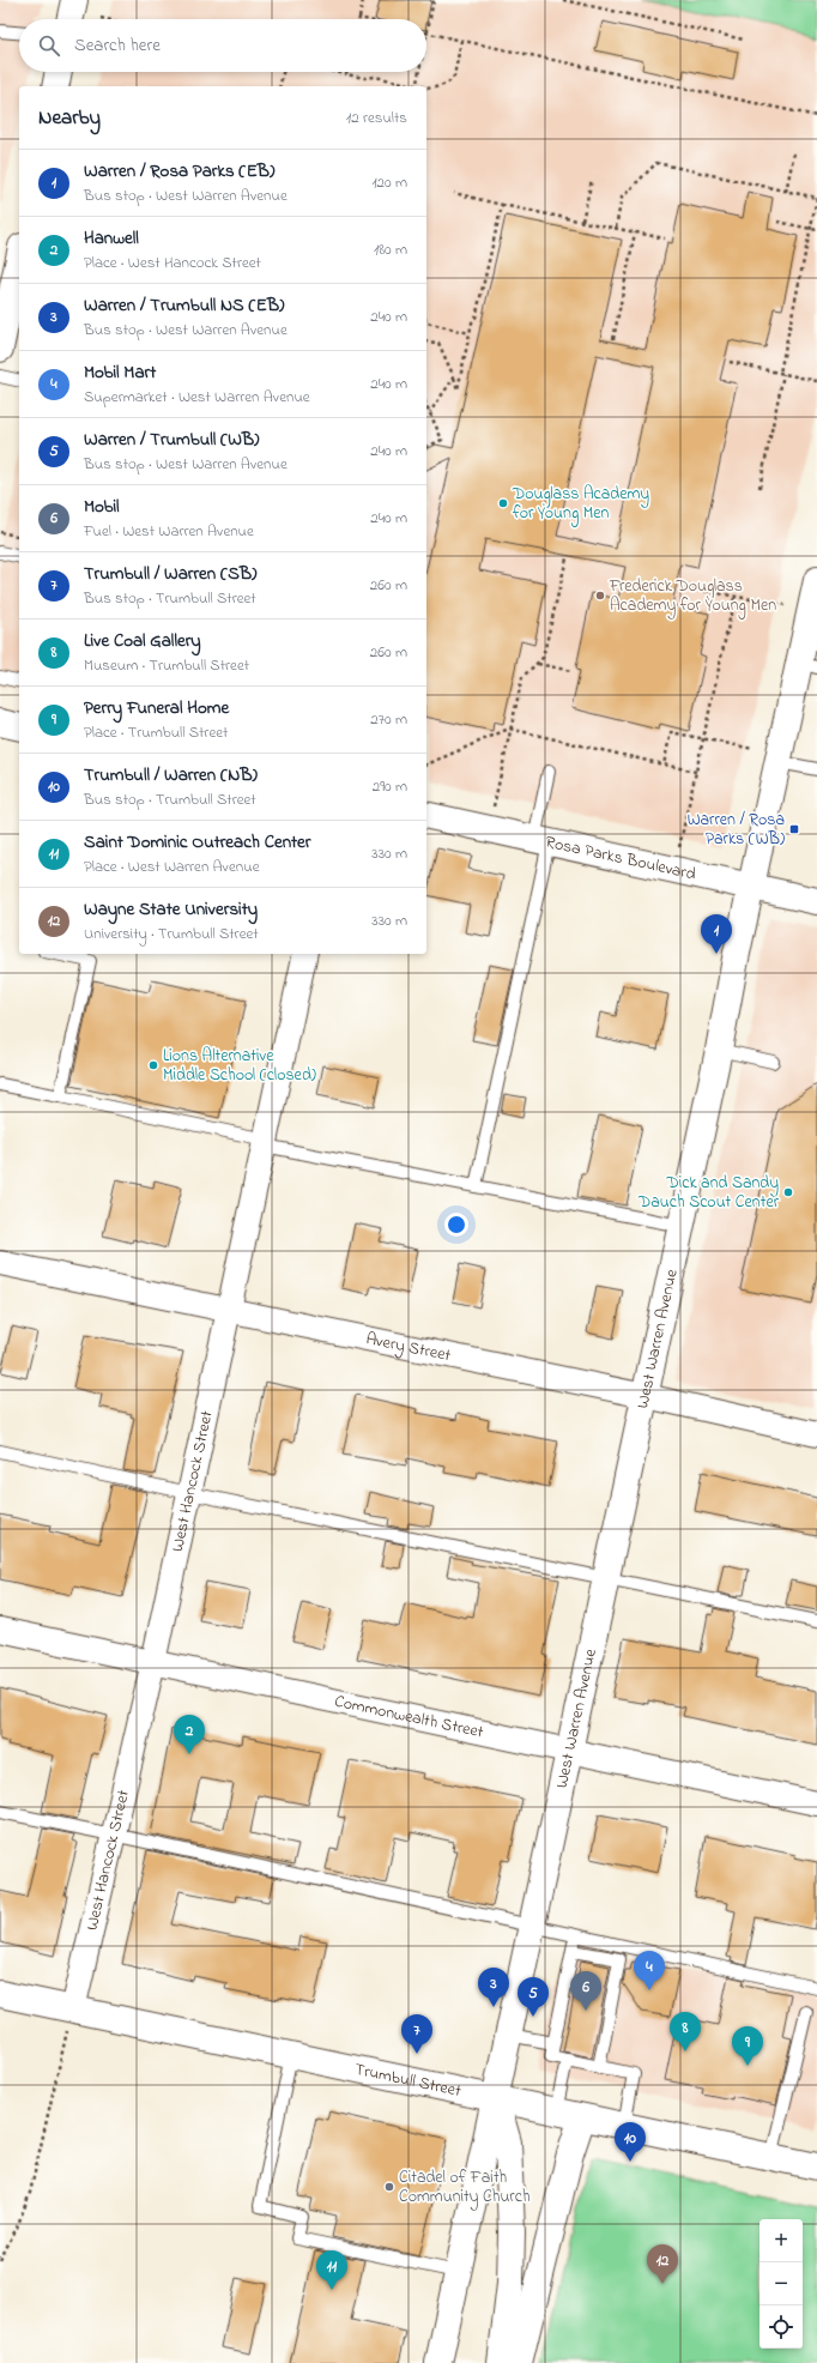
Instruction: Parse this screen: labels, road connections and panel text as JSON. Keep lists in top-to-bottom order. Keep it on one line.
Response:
{"streets":{"main road":["Rosa Parks Boulevard","West Warren Avenue","Trumbull Street"],"street":["Avery Street","West Hancock Street","Commonwealth Street"]},"crossings":[["Rosa Parks Boulevard","West Warren Avenue"],["West Warren Avenue","Avery Street"],["West Warren Avenue","Commonwealth Street"],["West Warren Avenue","Trumbull Street"],["Avery Street","West Hancock Street"],["West Hancock Street","Commonwealth Street"],["West Hancock Street","Trumbull Street"]],"places":{"other":["Douglass Academy for Young Men","Frederick Douglass Academy for Young Men","Lions Alternative Middle School (closed)","Dick and Sandy Dauch Scout Center","Citadel of Faith Community Church"],"transit":["Warren / Rosa Parks (WB)"]},"page":{"search":"Search here","heading":["Nearby","12 results"],"list":[{"mark":"1","name":"Warren / Rosa Parks (EB)","note":"Bus stop · West Warren Avenue","value":"120 m"},{"mark":"2","name":"Hanwell","note":"Place · West Hancock Street","value":"180 m"},{"mark":"3","name":"Warren / Trumbull NS (EB)","note":"Bus stop · West Warren Avenue","value":"240 m"},{"mark":"4","name":"Mobil Mart","note":"Supermarket · West Warren Avenue","value":"240 m"},{"mark":"5","name":"Warren / Trumbull (WB)","note":"Bus stop · West Warren Avenue","value":"240 m"},{"mark":"6","name":"Mobil","note":"Fuel · West Warren Avenue","value":"240 m"},{"mark":"7","name":"Trumbull / Warren (SB)","note":"Bus stop · Trumbull Street","value":"260 m"},{"mark":"8","name":"Live Coal Gallery","note":"Museum · Trumbull Street","value":"260 m"},{"mark":"9","name":"Perry Funeral Home","note":"Place · Trumbull Street","value":"270 m"},{"mark":"10","name":"Trumbull / Warren (NB)","note":"Bus stop · Trumbull Street","value":"290 m"},{"mark":"11","name":"Saint Dominic Outreach Center","note":"Place · West Warren Avenue","value":"330 m"},{"mark":"12","name":"Wayne State University","note":"University · Trumbull Street","value":"330 m"}],"pins":["1","2","4","3","6","5","8","7","9","10","12","11"],"map_buttons":["+","−"]}}
